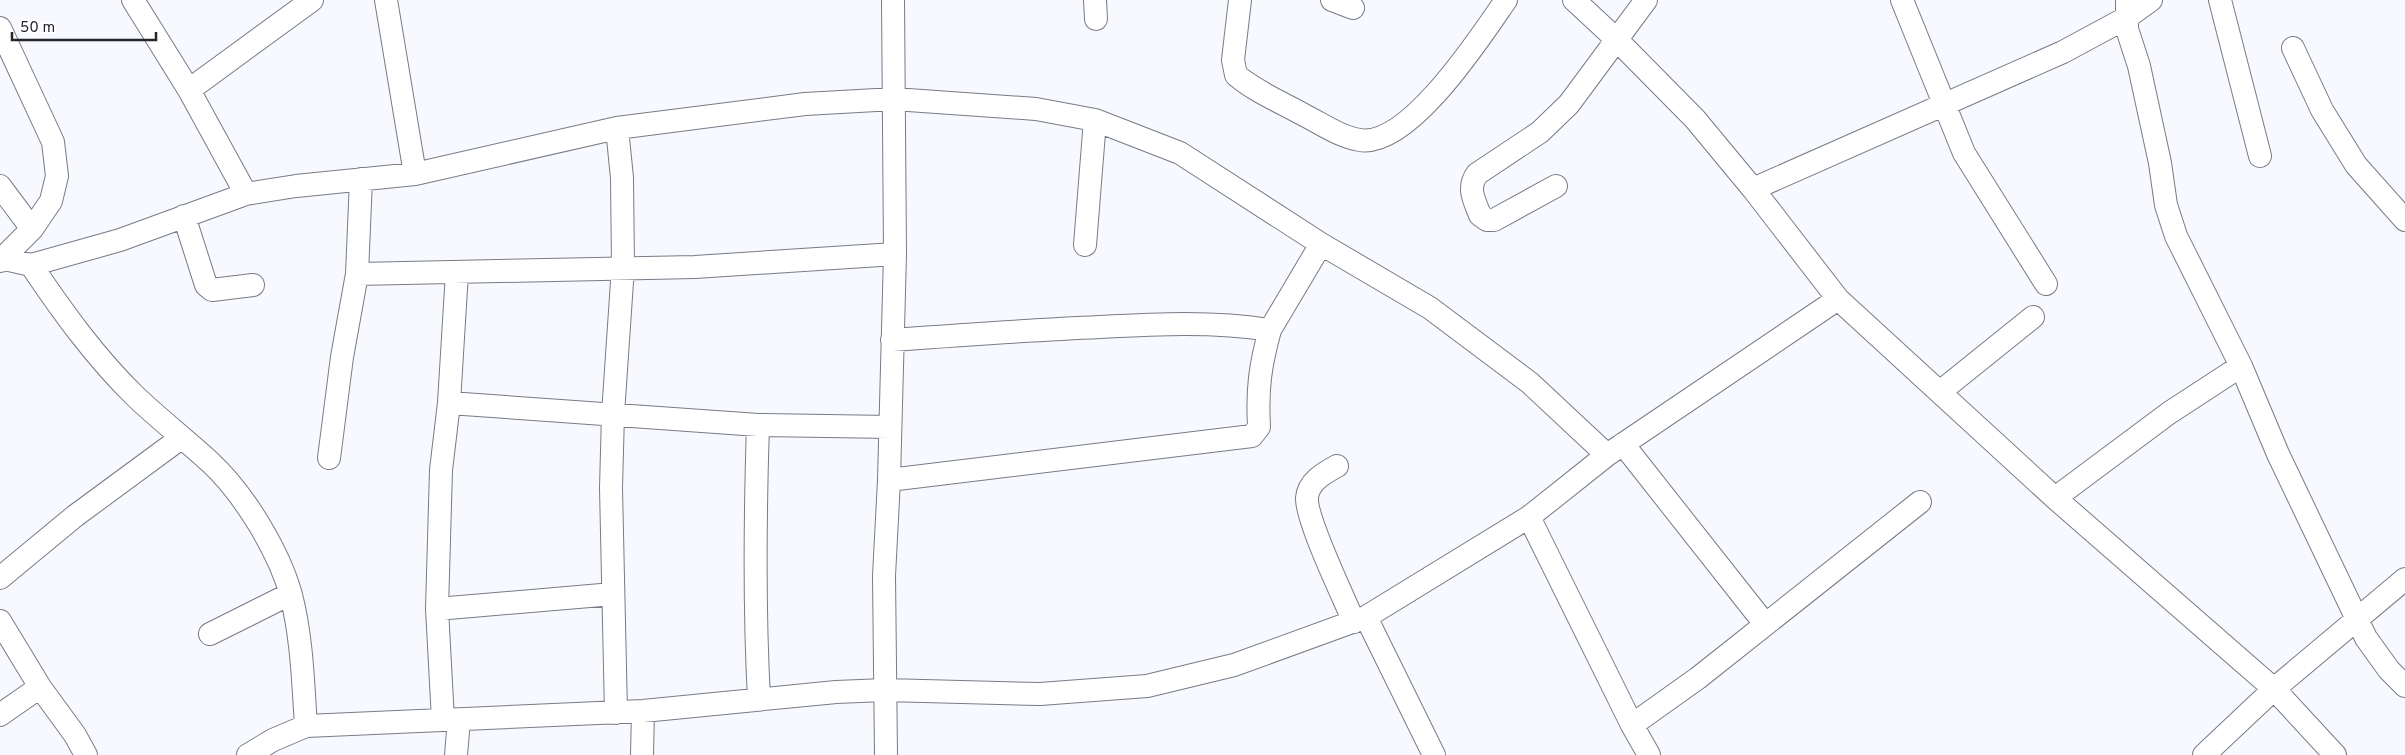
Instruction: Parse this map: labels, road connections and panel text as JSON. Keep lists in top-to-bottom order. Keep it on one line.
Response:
{"scale_bar":"50 m"}
